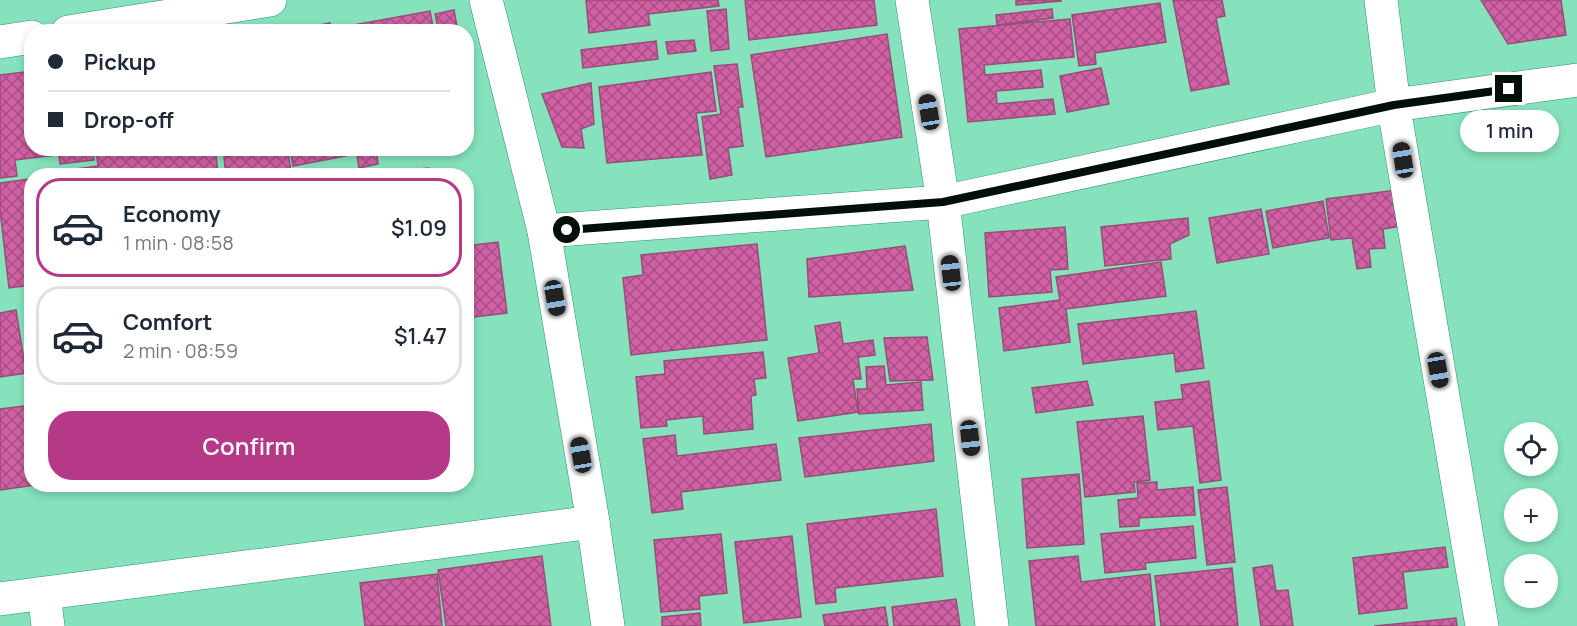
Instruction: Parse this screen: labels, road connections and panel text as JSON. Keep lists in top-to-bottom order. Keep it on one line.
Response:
{"page":{"banner":["Pickup","Drop-off"],"bubble":"1 min","list":[{"name":"Economy","note":"1 min · 08:58","value":"$1.09"},{"name":"Comfort","note":"2 min · 08:59","value":"$1.47"}],"buttons":"Confirm","map_buttons":["+","−"]}}
